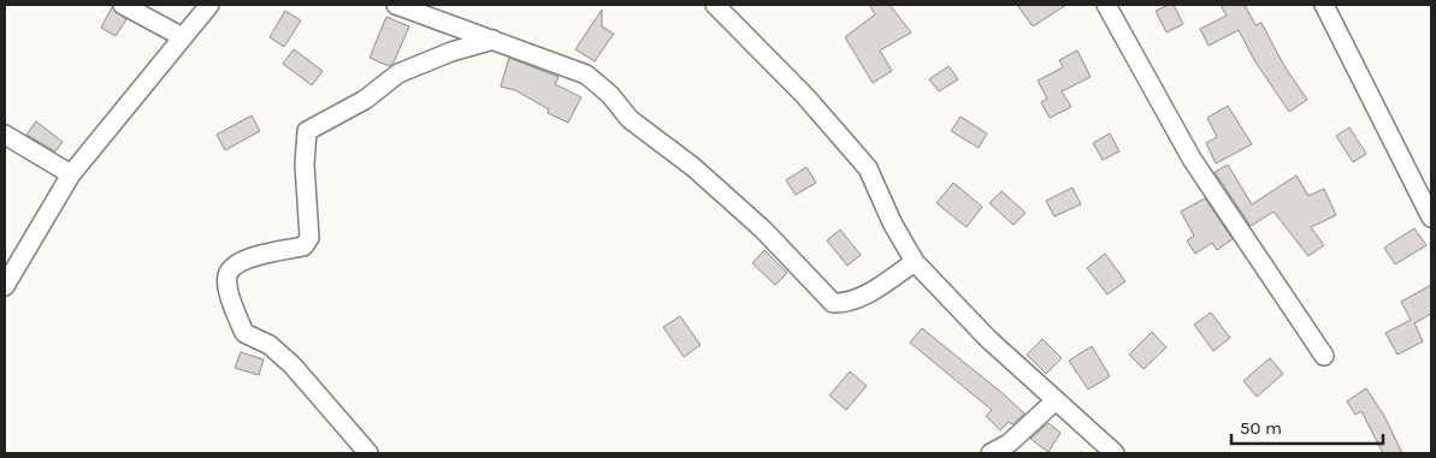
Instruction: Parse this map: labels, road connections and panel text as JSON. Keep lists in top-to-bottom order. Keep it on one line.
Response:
{"scale_bar":"50 m"}
